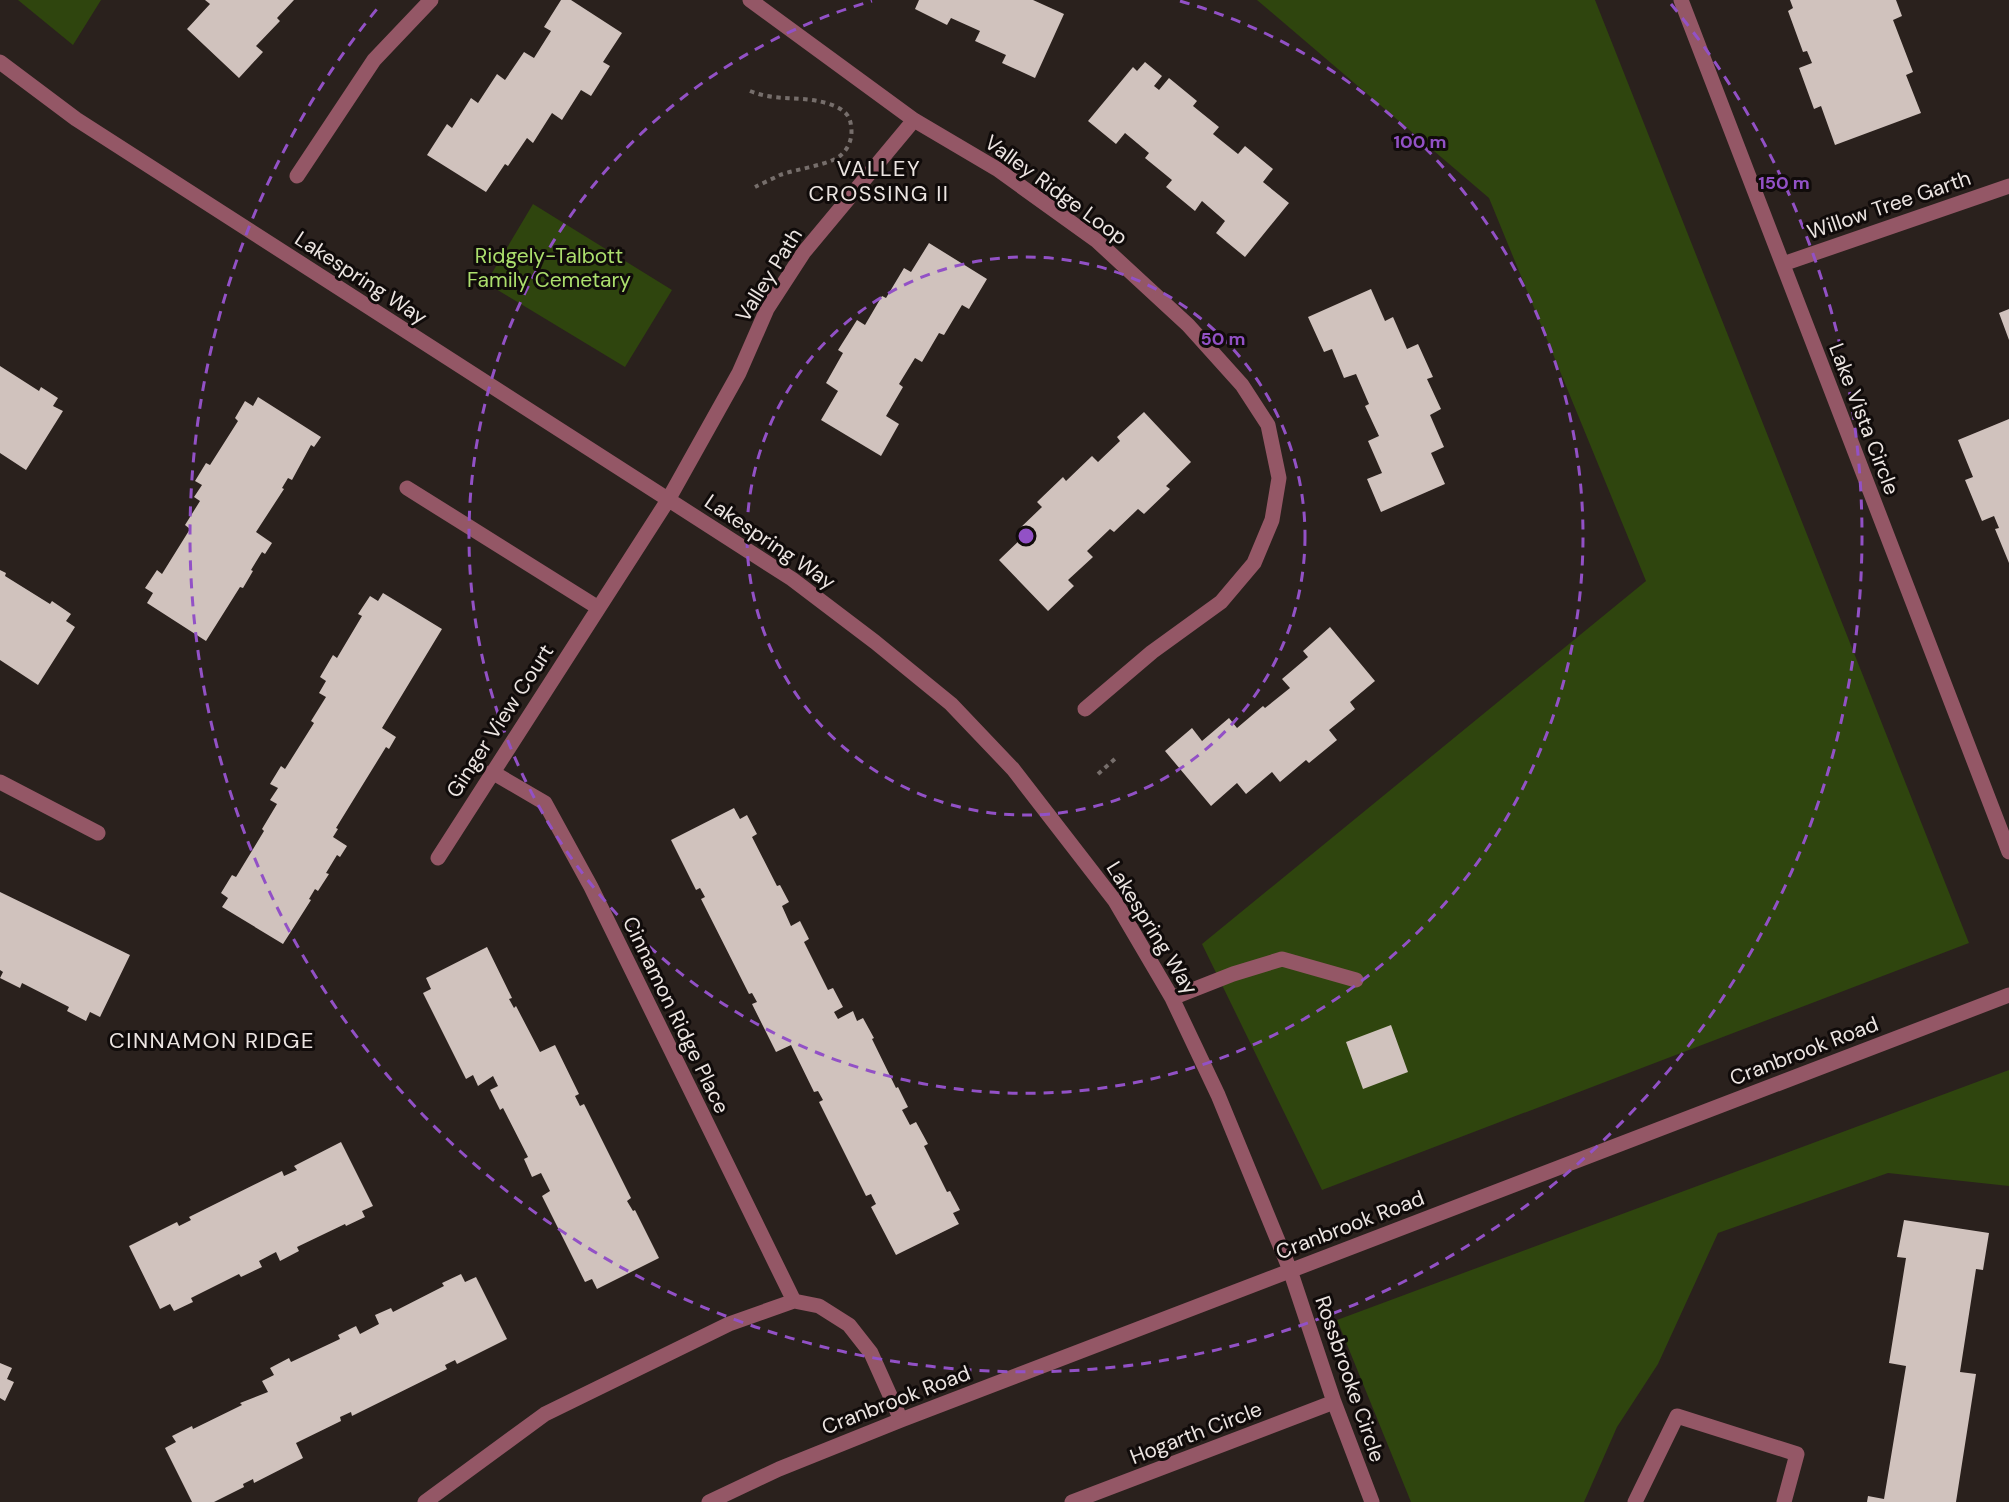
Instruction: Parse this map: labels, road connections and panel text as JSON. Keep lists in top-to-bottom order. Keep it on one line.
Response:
{"streets":{"street":["Valley Ridge Loop","Willow Tree Garth","Valley Path","Lakespring Way","Lake Vista Circle","Ginger View Court","Cinnamon Ridge Place","Cranbrook Road","Rossbrooke Circle","Hogarth Circle"]},"crossings":[["Valley Ridge Loop","Valley Path"],["Willow Tree Garth","Lake Vista Circle"],["Valley Path","Lakespring Way"],["Valley Path","Ginger View Court"],["Lakespring Way","Ginger View Court"],["Lakespring Way","Cranbrook Road"],["Lakespring Way","Rossbrooke Circle"],["Ginger View Court","Cinnamon Ridge Place"],["Cranbrook Road","Rossbrooke Circle"],["Rossbrooke Circle","Hogarth Circle"]],"districts":["VALLEY CROSSING II","CINNAMON RIDGE"],"parks":["Ridgely-Talbott Family Cemetary"],"rings":["100 m","150 m","50 m"]}
